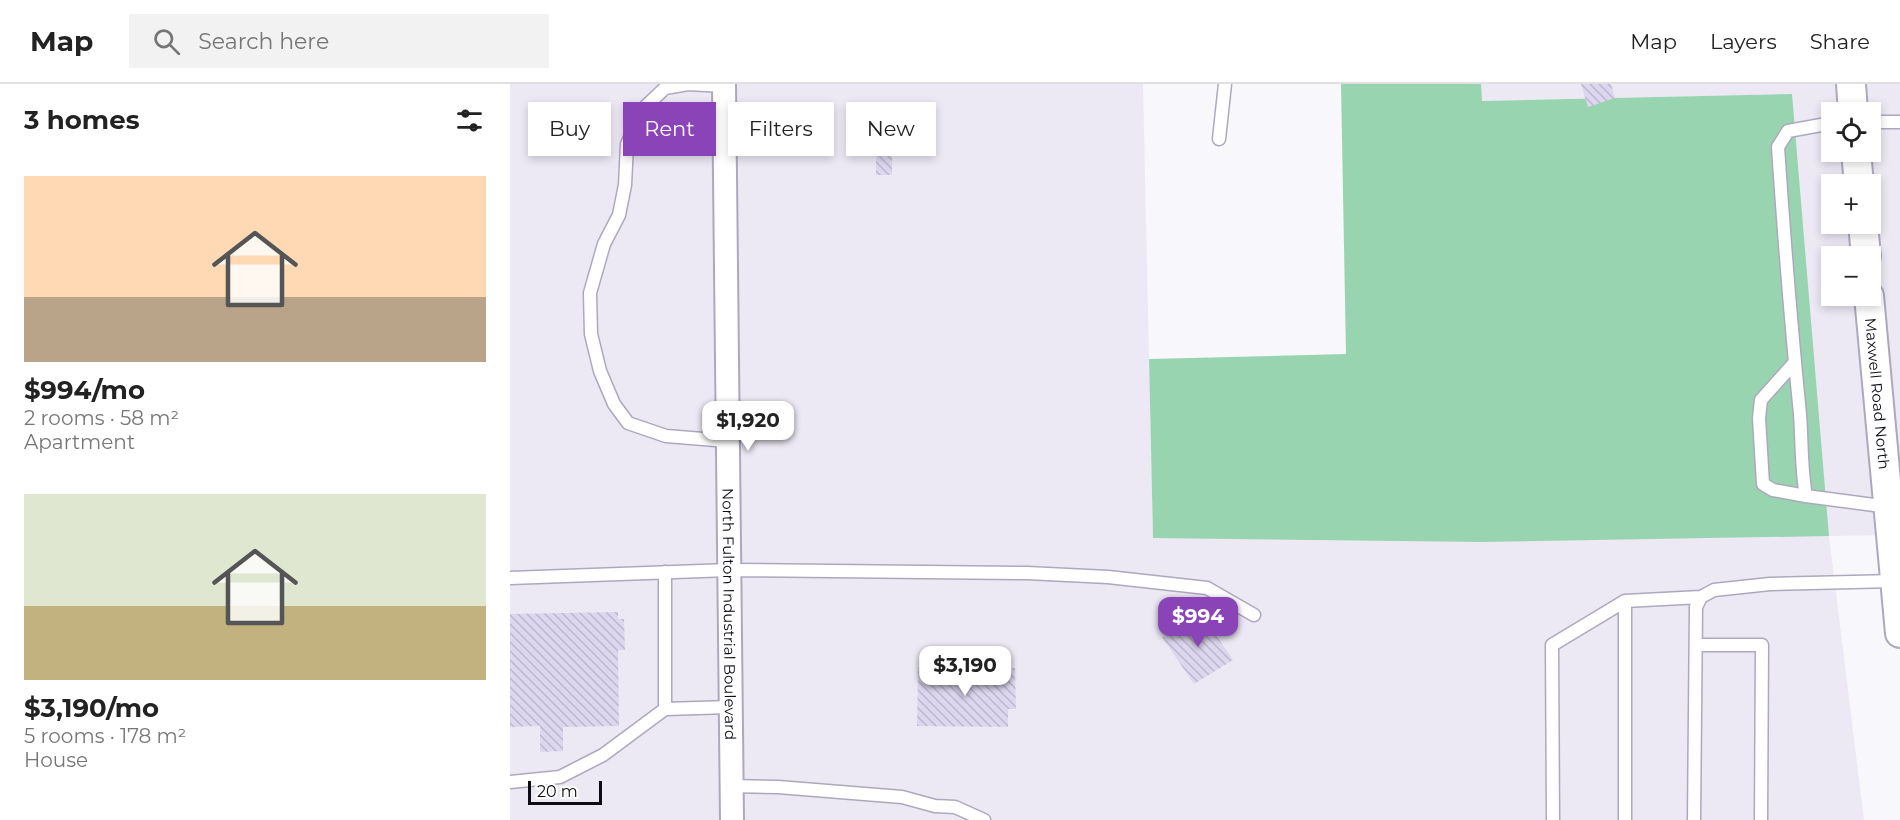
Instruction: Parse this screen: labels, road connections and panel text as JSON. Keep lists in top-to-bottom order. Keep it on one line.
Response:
{"streets":{"street":["Maxwell Road North","North Fulton Industrial Boulevard"]},"scale_bar":"20 m","page":{"header":"Map","search":"Search here","nav":["Map","Layers","Share"],"heading":"3 homes","map_buttons":["+","−"],"chip":["Buy","Rent","Filters","New"],"list":[{"name":"$994/mo","note":"2 rooms · 58 m² · Apartment"},{"name":"$3,190/mo","note":"5 rooms · 178 m² · House"}],"price":["$1,920","$994","$3,190"],"scale":"20 m"}}
